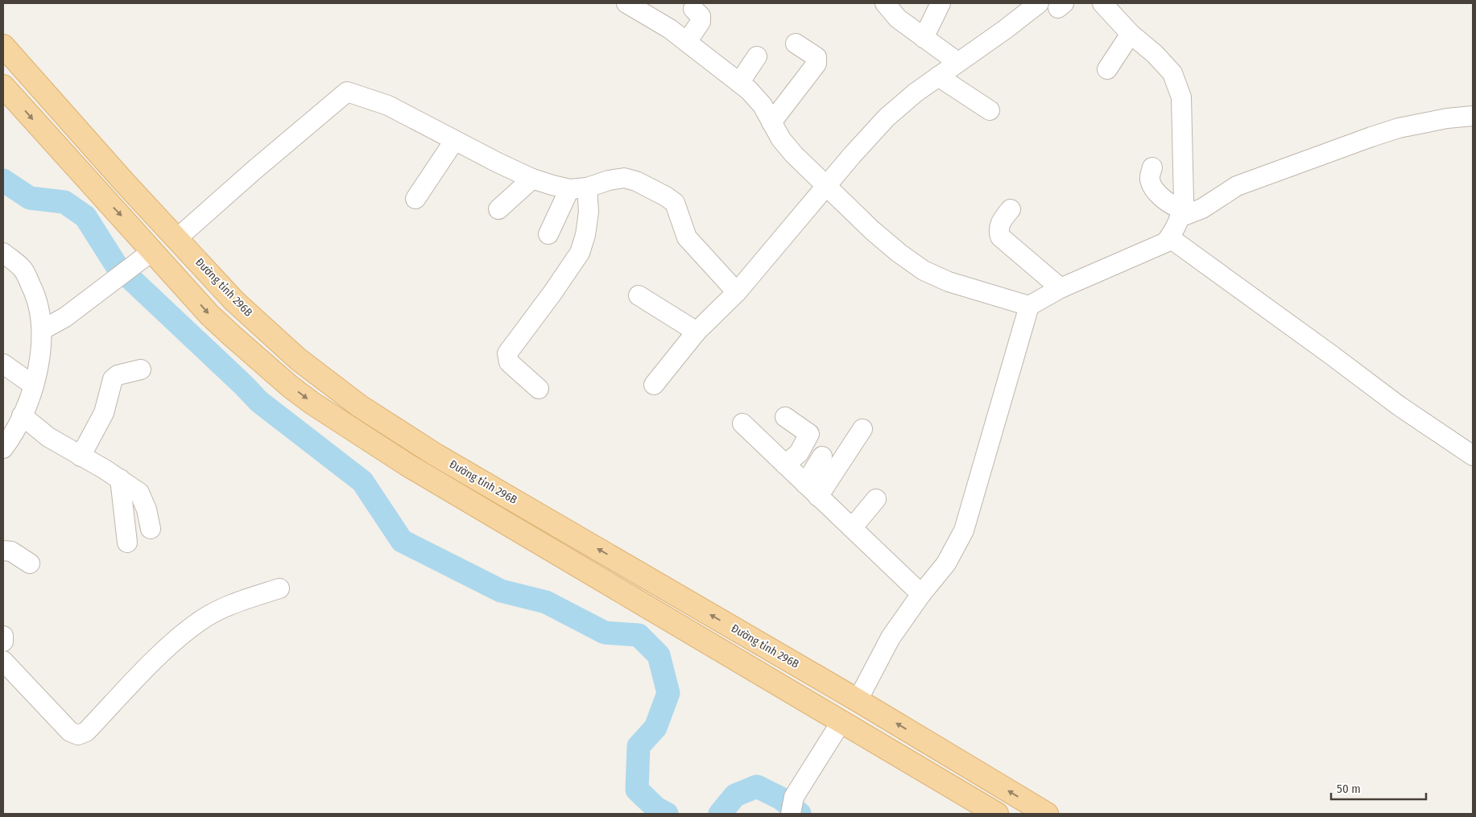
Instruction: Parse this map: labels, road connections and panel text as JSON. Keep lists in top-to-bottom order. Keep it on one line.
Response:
{"streets":{"main road":["Đường tỉnh 296B"]},"scale_bar":"50 m"}
